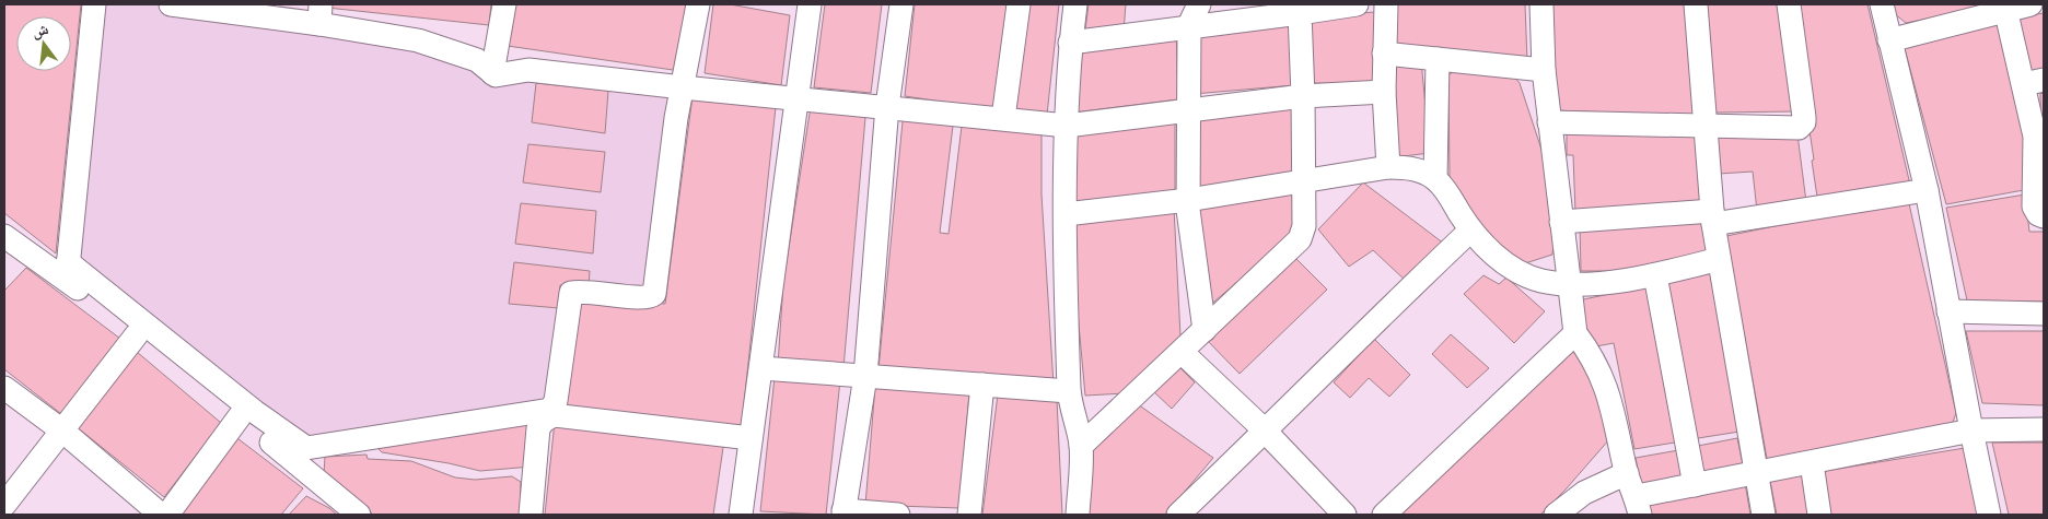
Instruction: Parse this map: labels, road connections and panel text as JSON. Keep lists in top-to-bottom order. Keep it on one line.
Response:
{"north":"top"}
